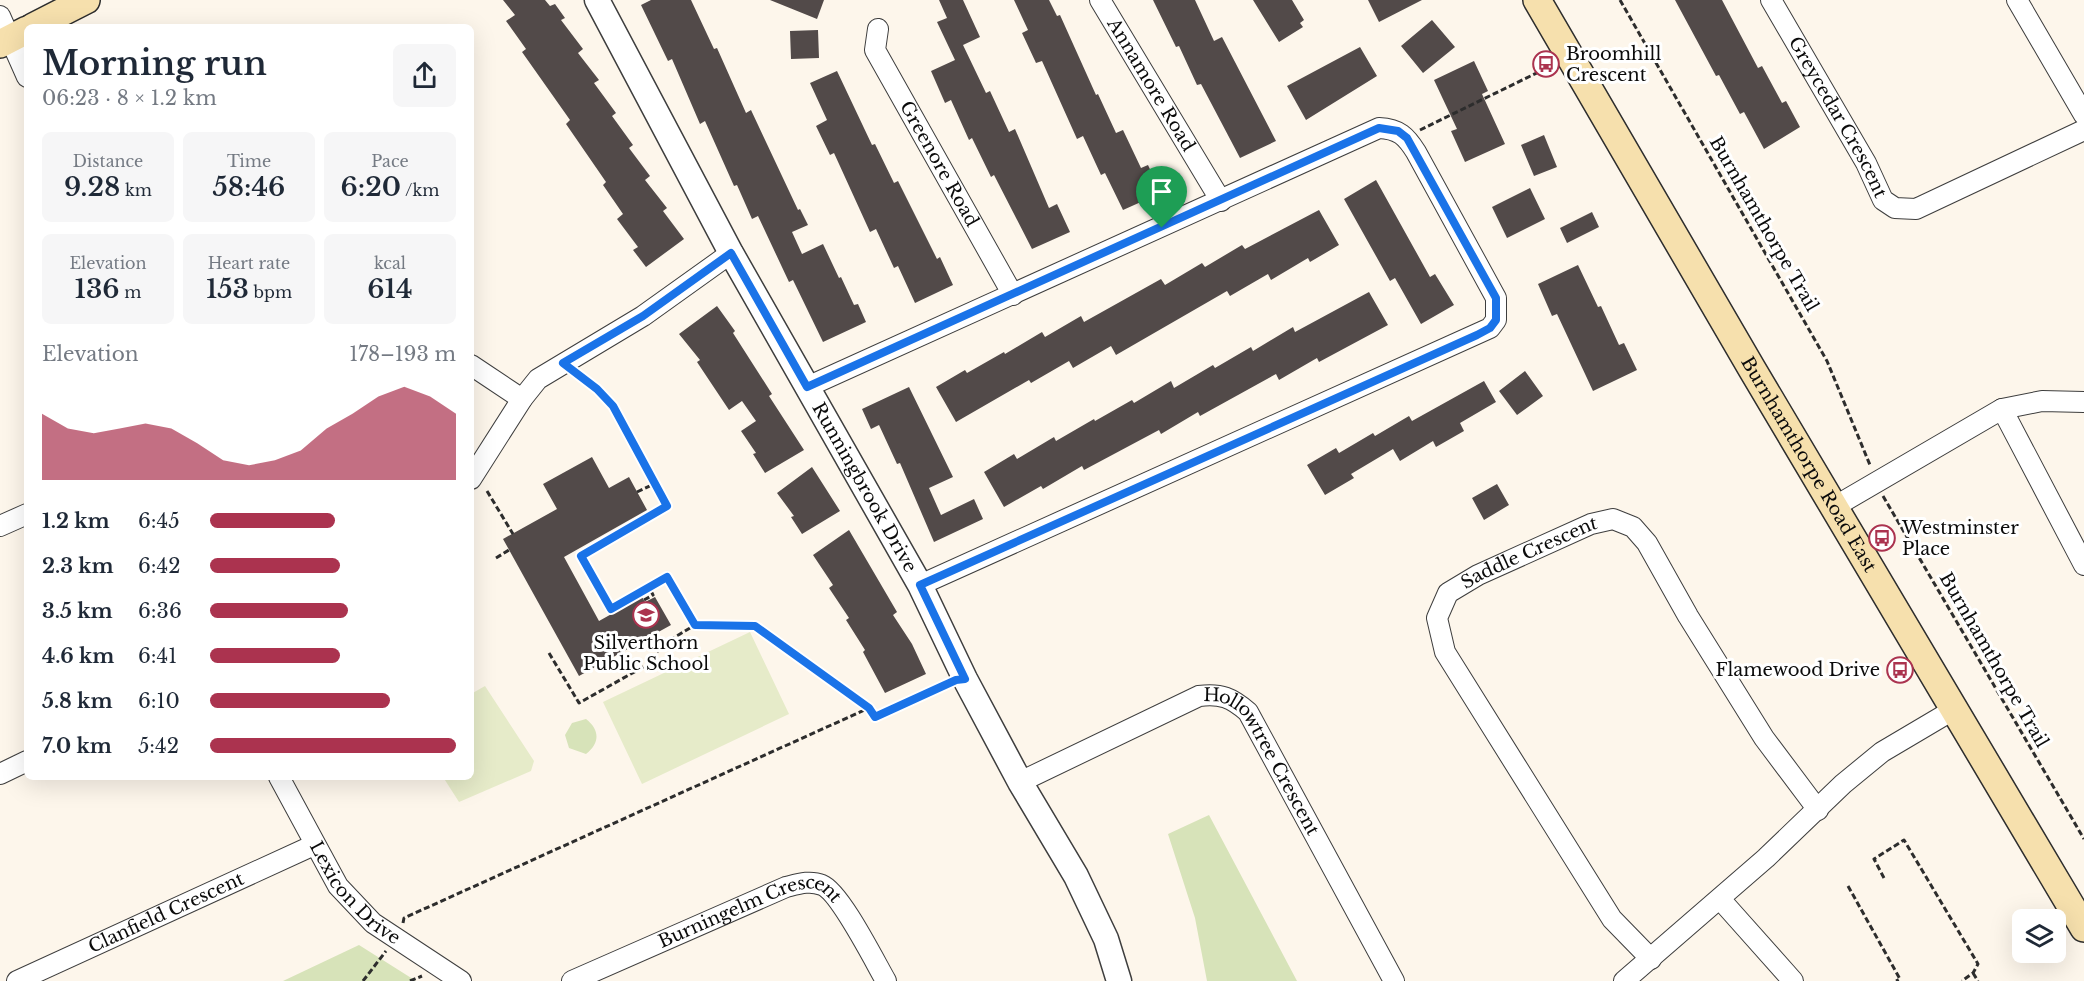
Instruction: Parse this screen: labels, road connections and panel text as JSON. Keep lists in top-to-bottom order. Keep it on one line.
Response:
{"streets":{"main road":["Burnhamthorpe Road East"],"street":["Annamore Road","Greycedar Crescent","Greenore Road","Runningbrook Drive","Saddle Crescent","Hollowtree Crescent","Lexicon Drive","Clanfield Crescent","Burningelm Crescent"],"path":["Burnhamthorpe Trail"]},"crossings":[["Runningbrook Drive","Hollowtree Crescent"],["Lexicon Drive","Clanfield Crescent"]],"places":{"bus stop":["Broomhill Crescent","Westminster Place","Flamewood Drive"],"school or university":["Silverthorn Public School"]},"page":{"heading":["Morning run","06:23 · 8 × 1.2 km"],"stats":[["Distance","9.28 km"],["Time","58:46"],["Pace","6:20 /km"],["Elevation","136 m"],["Heart rate","153 bpm"],["kcal","614"]],"chart":["Elevation","178–193 m"],"list":[{"name":"1.2 km","note":"6:45"},{"name":"2.3 km","note":"6:42"},{"name":"3.5 km","note":"6:36"},{"name":"4.6 km","note":"6:41"},{"name":"5.8 km","note":"6:10"},{"name":"7.0 km","note":"5:42"}]}}
